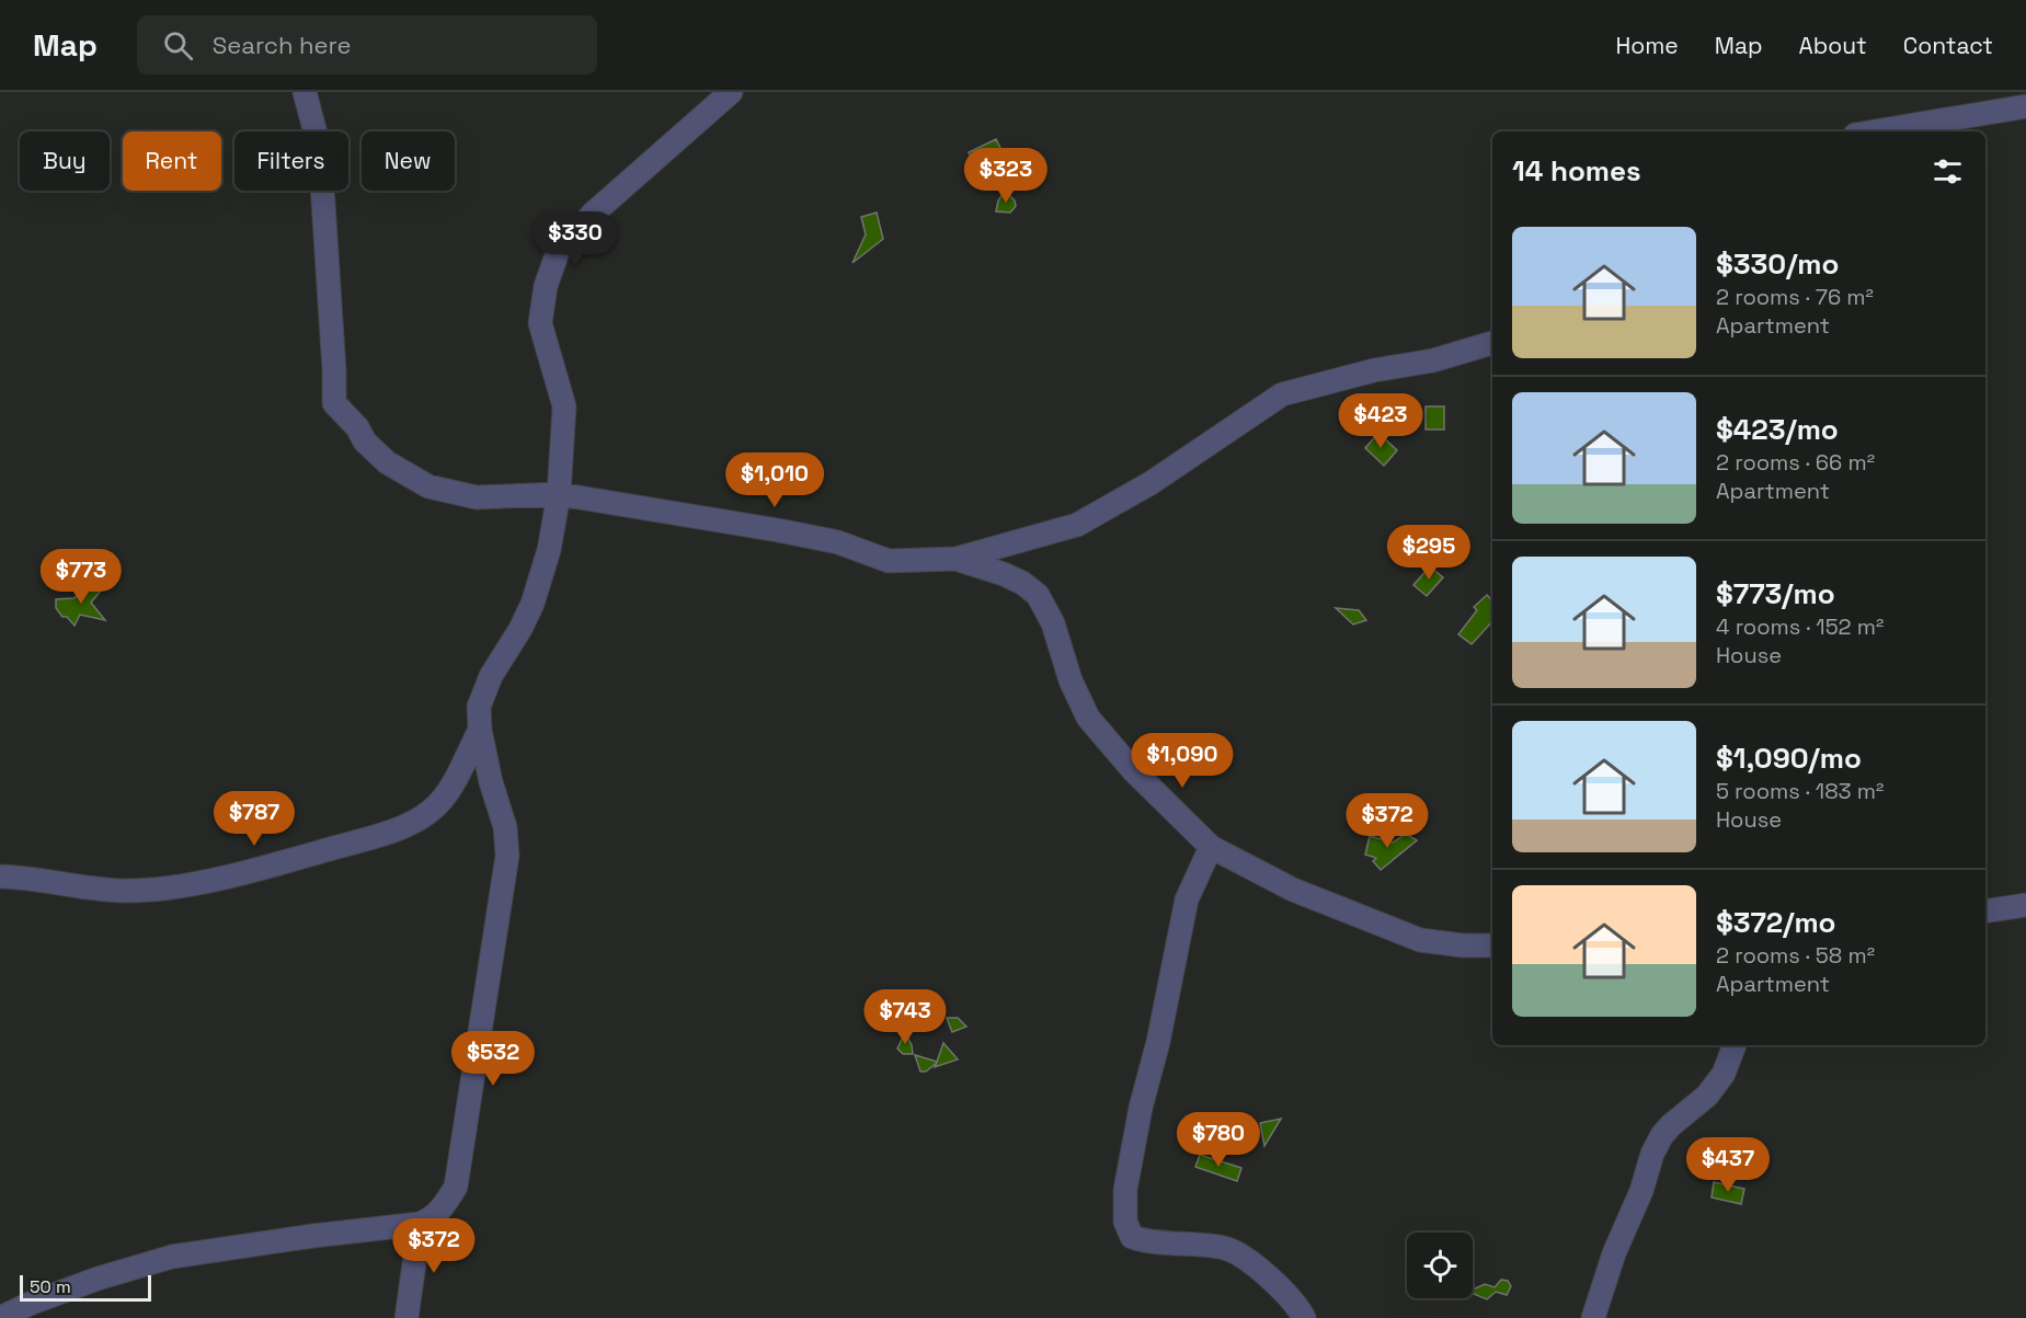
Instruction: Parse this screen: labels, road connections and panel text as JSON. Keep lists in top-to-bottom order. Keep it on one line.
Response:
{"scale_bar":"50 m","page":{"header":"Map","search":"Search here","nav":["Home","Map","About","Contact"],"chip":["Buy","Rent","Filters","New"],"heading":"14 homes","price":["$323","$330","$423","$1,010","$295","$773","$1,090","$787","$372","$743","$532","$780","$437","$372"],"list":[{"name":"$330/mo","note":"2 rooms · 76 m² · Apartment"},{"name":"$423/mo","note":"2 rooms · 66 m² · Apartment"},{"name":"$773/mo","note":"4 rooms · 152 m² · House"},{"name":"$1,090/mo","note":"5 rooms · 183 m² · House"},{"name":"$372/mo","note":"2 rooms · 58 m² · Apartment"}],"scale":"50 m"}}
